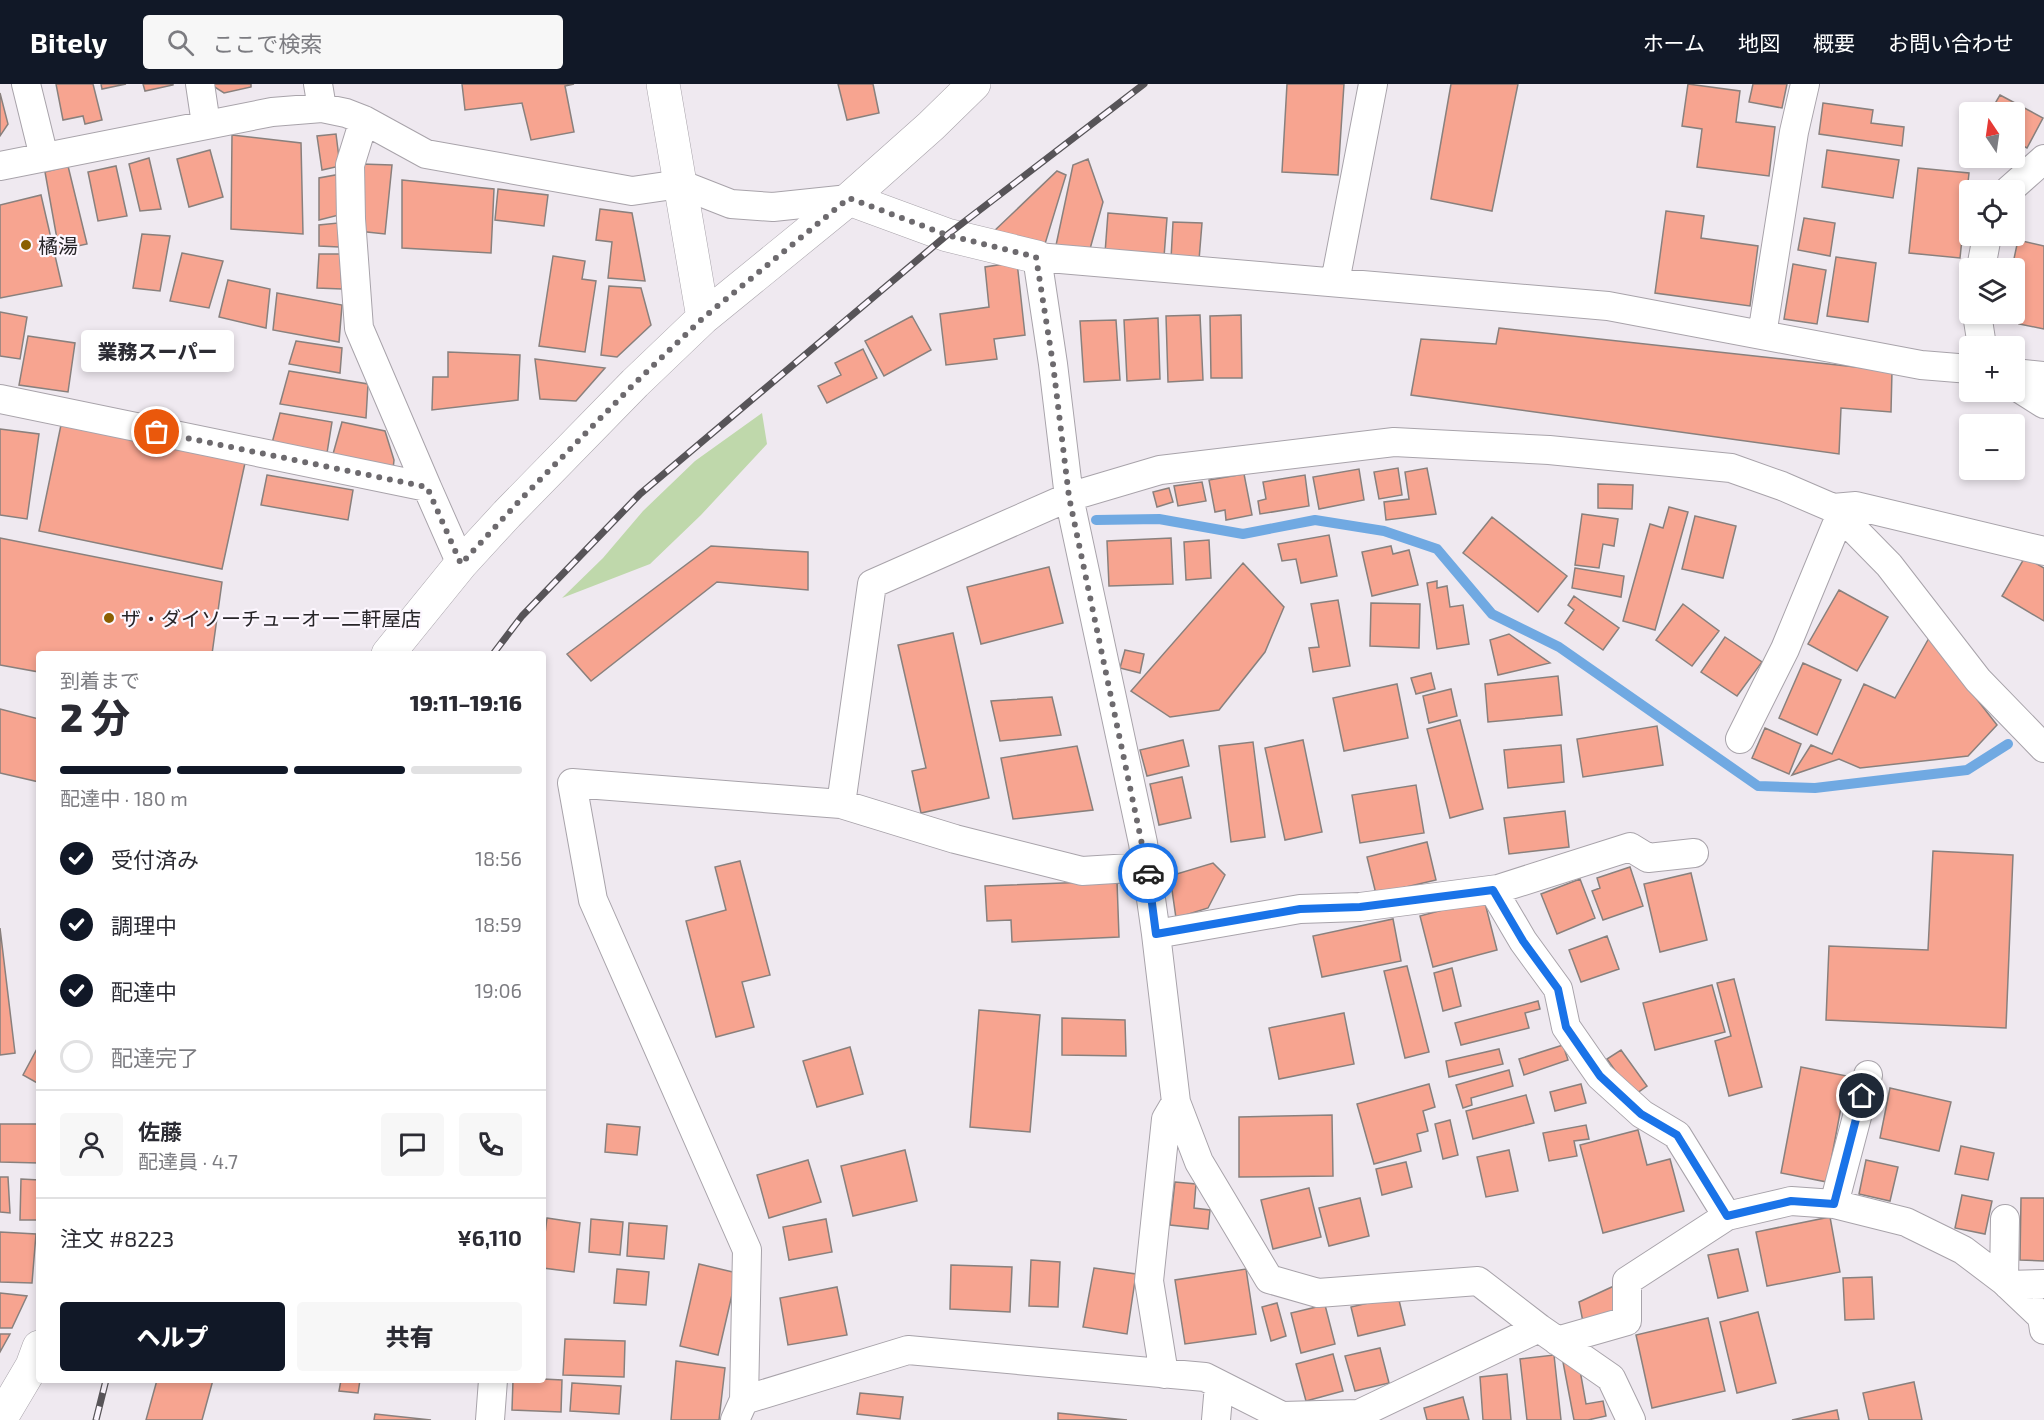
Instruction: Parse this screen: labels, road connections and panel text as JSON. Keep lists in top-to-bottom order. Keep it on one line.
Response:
{"places":["橘湯","業務スーパー","ザ・ダイソーチューオー二軒屋店"],"north":"top","page":{"header":"Bitely","search":"ここで検索","nav":["ホーム","地図","概要","お問い合わせ"],"map_buttons":["+","−"],"bubble":"業務スーパー","heading":["2 分","到着まで","19:11–19:16"],"panel":["佐藤","配達員 · 4.7","注文 #8223","¥6,110"],"bar":"配達中 · 180 m","list":[["受付済み","18:56"],["調理中","18:59"],["配達中","19:06"],"配達完了"],"buttons":["ヘルプ","共有"]}}
